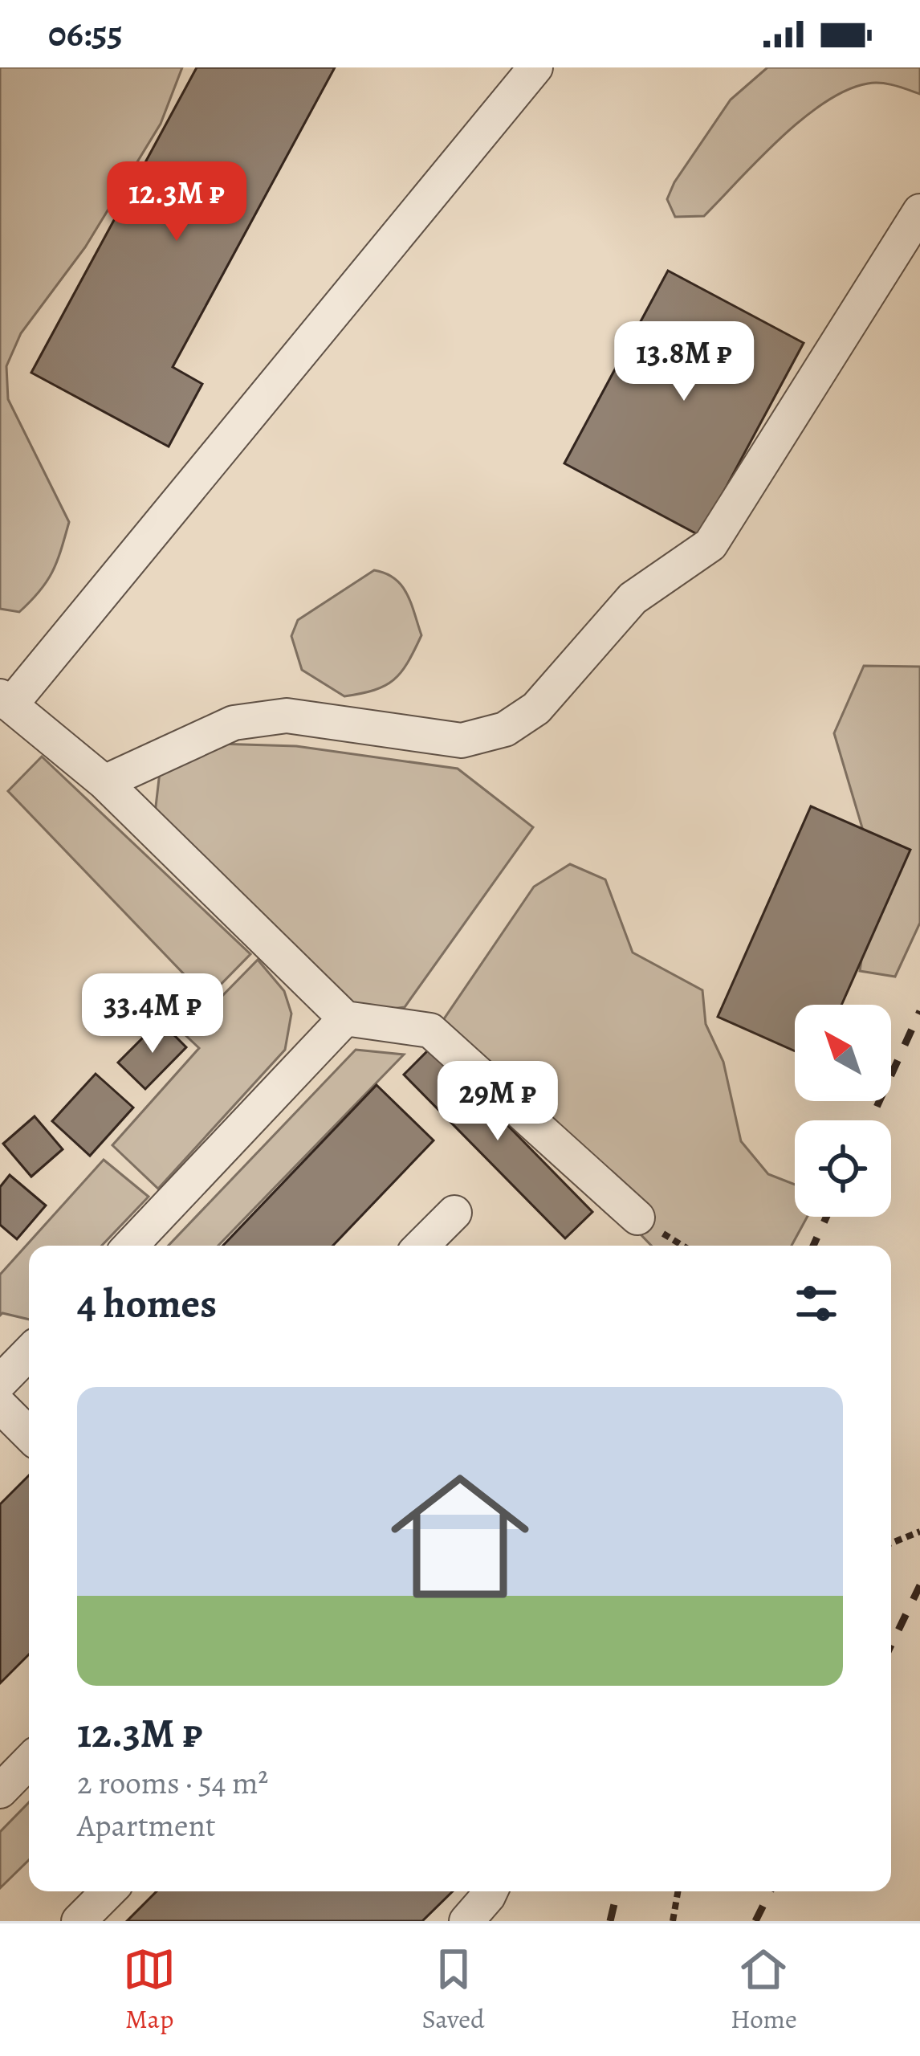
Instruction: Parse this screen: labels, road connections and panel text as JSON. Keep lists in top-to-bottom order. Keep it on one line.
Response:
{"north":"top left","page":{"status":"06:55","price":["12.3M ₽","13.8M ₽","33.4M ₽","29M ₽"],"heading":"4 homes","list":[{"name":"12.3M ₽","note":"2 rooms · 54 m² · Apartment"}],"tabs":["Map","Saved","Home"]}}
